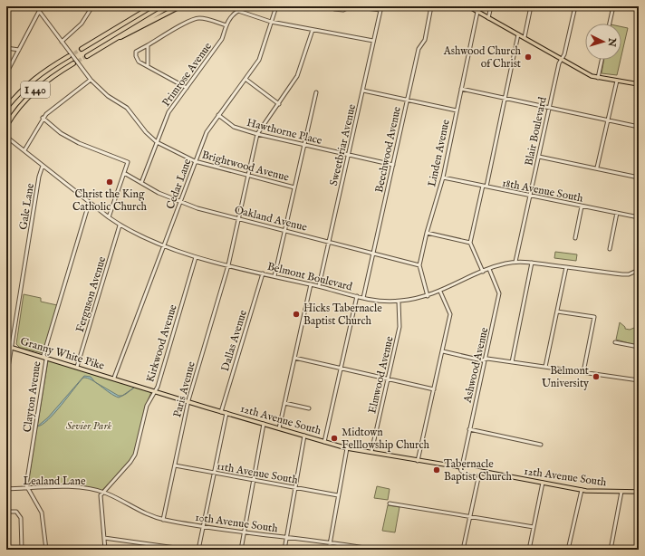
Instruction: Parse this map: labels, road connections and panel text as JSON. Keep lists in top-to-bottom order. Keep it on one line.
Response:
{"streets":{"highway":["I 440"],"main road":["Granny White Pike","12th Avenue South"],"street":["Primrose Avenue","Hawthorne Place","Blair Boulevard","Sweetbriar Avenue","Beechwood Avenue","Linden Avenue","Brightwood Avenue","Cedar Lane","18th Avenue South","Gale Lane","Oakland Avenue","Belmont Boulevard","Ferguson Avenue","Dallas Avenue","Kirkwood Avenue","Ashwood Avenue","Elmwood Avenue","Paris Avenue","Clayton Avenue","11th Avenue South","Lealand Lane","10th Avenue South"]},"crossings":[["Primrose Avenue","Brightwood Avenue"],["Primrose Avenue","Cedar Lane"],["Primrose Avenue","Oakland Avenue"],["Hawthorne Place","Sweetbriar Avenue"],["Hawthorne Place","Beechwood Avenue"],["Hawthorne Place","Cedar Lane"],["Hawthorne Place","Paris Avenue"],["Blair Boulevard","18th Avenue South"],["Blair Boulevard","Belmont Boulevard"],["Sweetbriar Avenue","Oakland Avenue"],["Sweetbriar Avenue","Belmont Boulevard"],["Beechwood Avenue","Oakland Avenue"],["Beechwood Avenue","Belmont Boulevard"],["Linden Avenue","18th Avenue South"],["Linden Avenue","Oakland Avenue"],["Linden Avenue","Belmont Boulevard"],["Brightwood Avenue","Cedar Lane"],["Brightwood Avenue","Paris Avenue"],["Cedar Lane","Oakland Avenue"],["Cedar Lane","Belmont Boulevard"],["Cedar Lane","Granny White Pike"],["Cedar Lane","12th Avenue South"],["Gale Lane","Belmont Boulevard"],["Gale Lane","Granny White Pike"],["Oakland Avenue","Paris Avenue"],["Belmont Boulevard","Ferguson Avenue"],["Belmont Boulevard","Dallas Avenue"],["Belmont Boulevard","Kirkwood Avenue"],["Belmont Boulevard","Ashwood Avenue"],["Belmont Boulevard","Elmwood Avenue"],["Belmont Boulevard","Paris Avenue"],["Belmont Boulevard","Clayton Avenue"],["Ferguson Avenue","Granny White Pike"],["Dallas Avenue","12th Avenue South"],["Kirkwood Avenue","12th Avenue South"],["Kirkwood Avenue","Lealand Lane"],["Kirkwood Avenue","10th Avenue South"],["Granny White Pike","Clayton Avenue"],["Granny White Pike","12th Avenue South"],["Ashwood Avenue","12th Avenue South"],["Elmwood Avenue","12th Avenue South"],["Paris Avenue","12th Avenue South"],["Paris Avenue","11th Avenue South"],["Paris Avenue","10th Avenue South"],["Clayton Avenue","Lealand Lane"],["Lealand Lane","10th Avenue South"]],"parks":["Sevier Park"],"places":["Ashwood Church of Christ","Christ the King Catholic Church","Hicks Tabernacle Baptist Church","Belmont University","Midtown Felllowship Church","Tabernacle Baptist Church"],"north":"right"}
